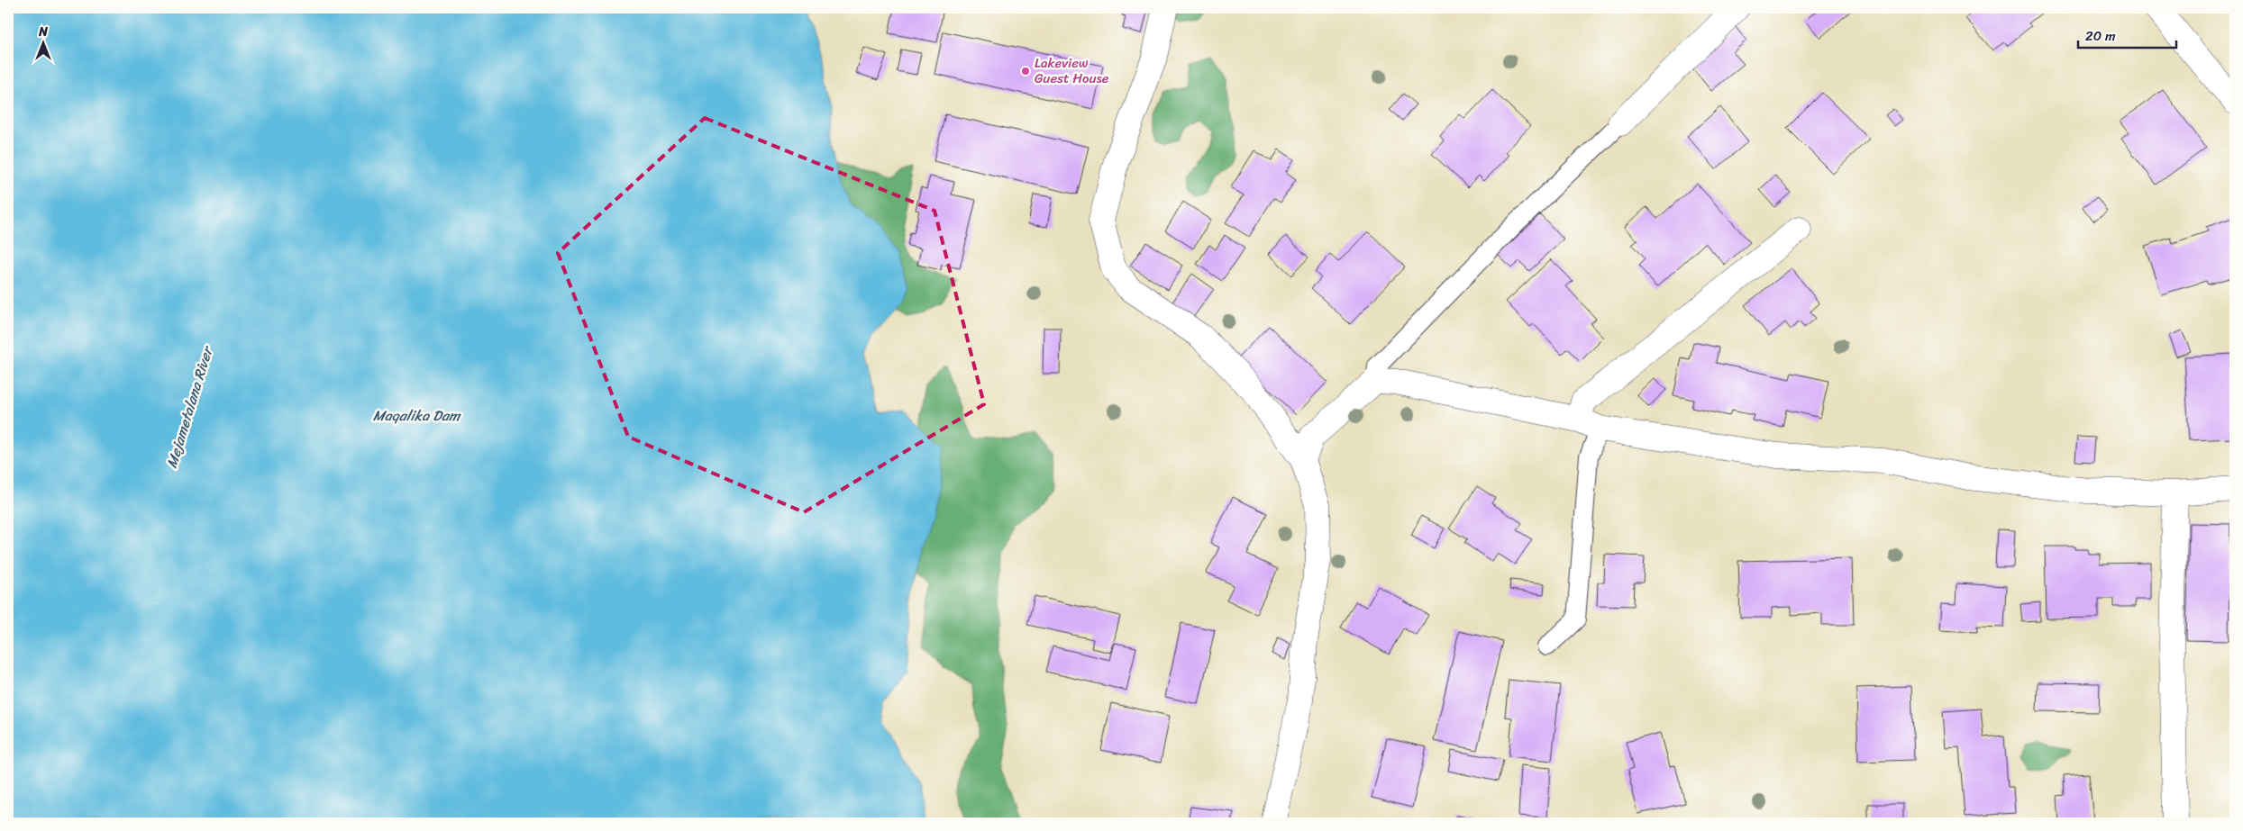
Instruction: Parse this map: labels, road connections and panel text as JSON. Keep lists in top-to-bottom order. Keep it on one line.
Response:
{"water":["Mejametalana River","Maqalika Dam"],"places":["Lakeview Guest House"],"scale_bar":"20 m","north":"top"}
